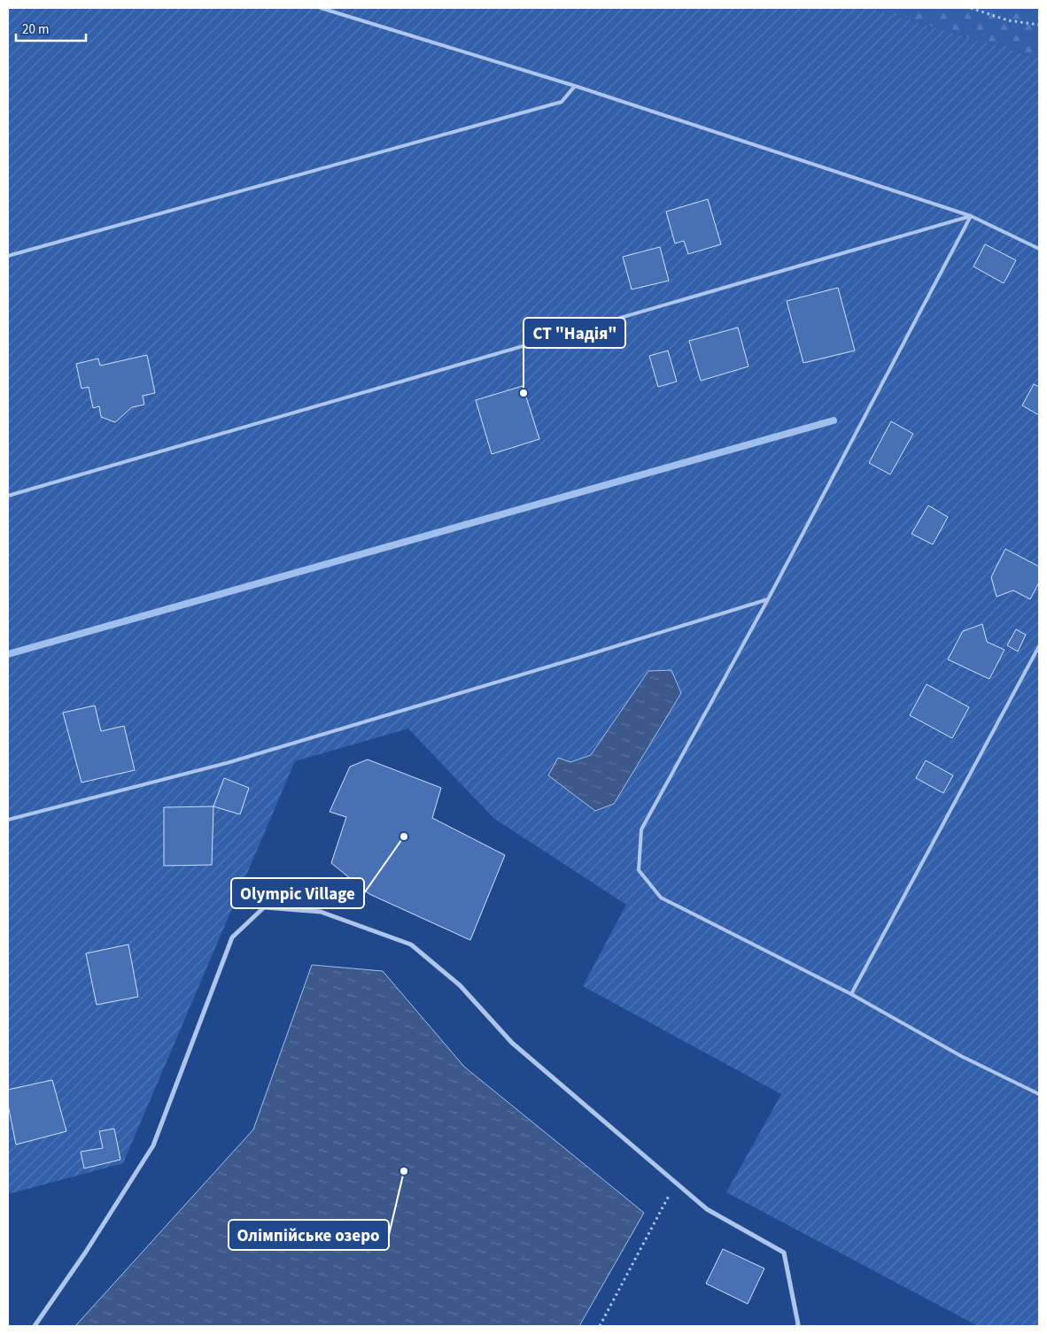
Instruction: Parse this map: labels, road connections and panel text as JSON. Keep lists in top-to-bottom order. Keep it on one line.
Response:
{"places":["СТ \"Надія\"","Olympic Village","Олімпійське озеро"],"scale_bar":"20 m"}
